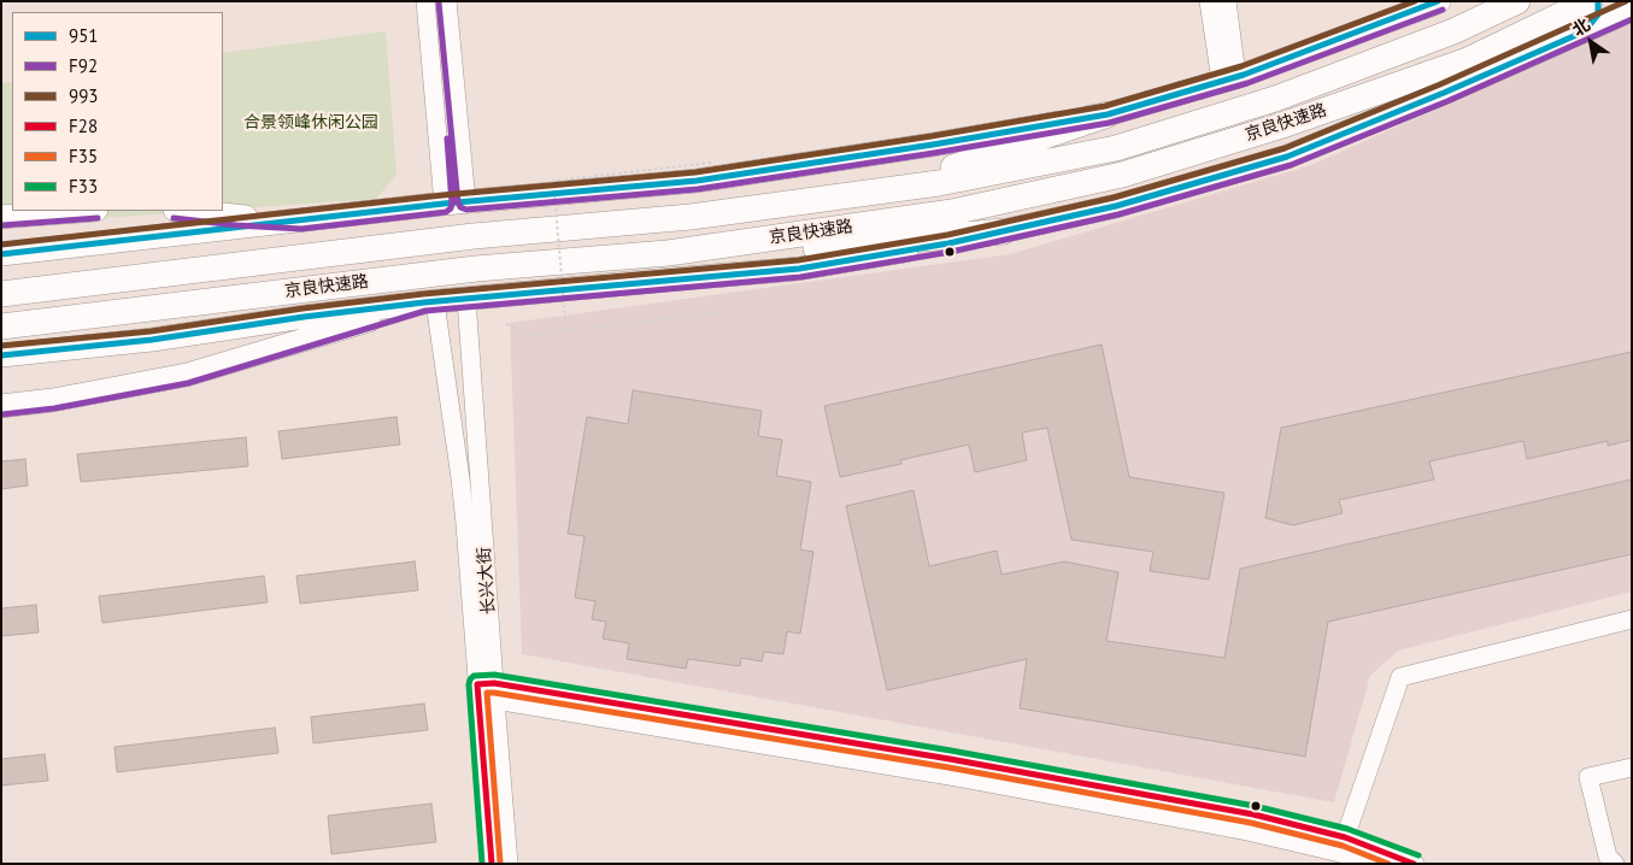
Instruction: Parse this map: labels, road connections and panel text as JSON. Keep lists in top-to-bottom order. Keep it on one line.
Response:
{"streets":{"highway":["京良快速路"],"street":["长兴大街"]},"parks":["合景领峰休闲公园"],"lines":["transit line 951","transit line 993","transit line F92","transit line F33","transit line F28","transit line F35"],"legend":["951","F92","993","F28","F35","F33"],"north":"top left"}
